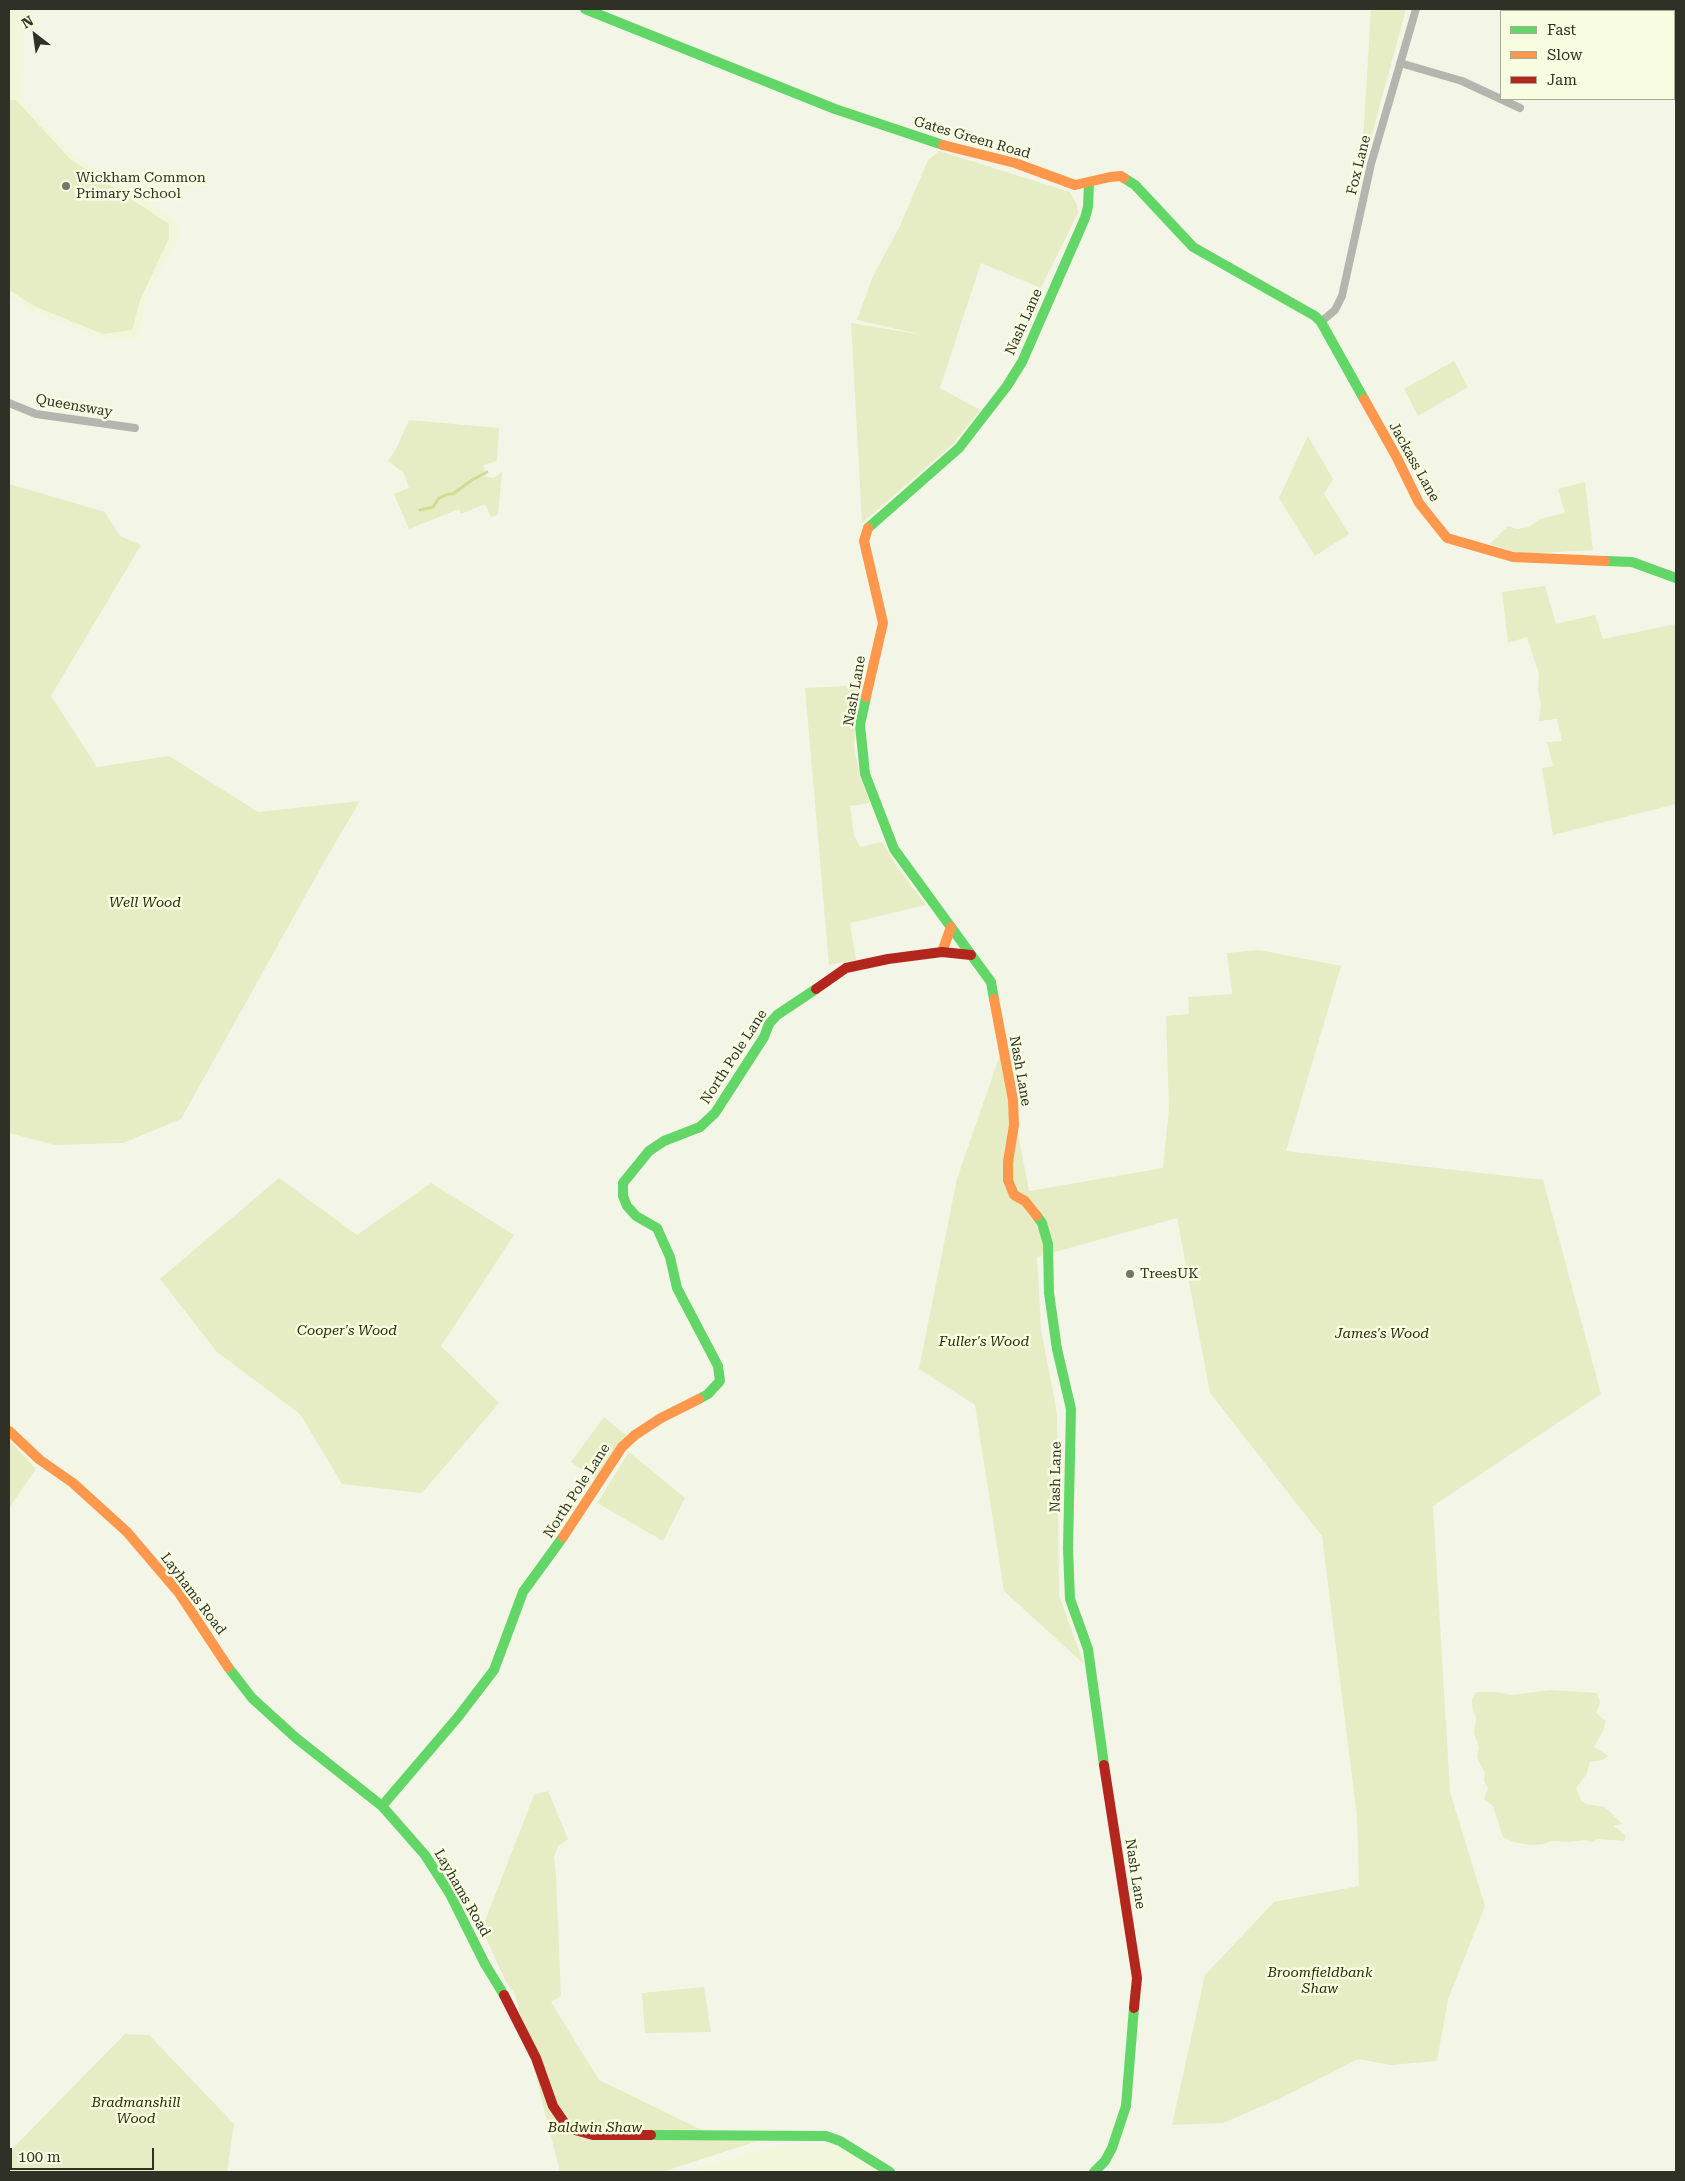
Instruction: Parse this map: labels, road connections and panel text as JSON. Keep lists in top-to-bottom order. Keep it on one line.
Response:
{"streets":{"street":["Gates Green Road","Fox Lane","Nash Lane","Queensway","Jackass Lane","North Pole Lane","Layhams Road"]},"crossings":[["Gates Green Road","Fox Lane"],["Gates Green Road","Nash Lane"],["Gates Green Road","Jackass Lane"],["Fox Lane","Jackass Lane"],["Nash Lane","North Pole Lane"],["North Pole Lane","Layhams Road"]],"parks":["Well Wood","Cooper's Wood","James's Wood","Fuller's Wood","Broomfieldbank Shaw","Bradmanshill Wood","Baldwin Shaw"],"places":["Wickham Common Primary School","TreesUK"],"legend":["Fast","Slow","Jam"],"scale_bar":"100 m","north":"top left"}
